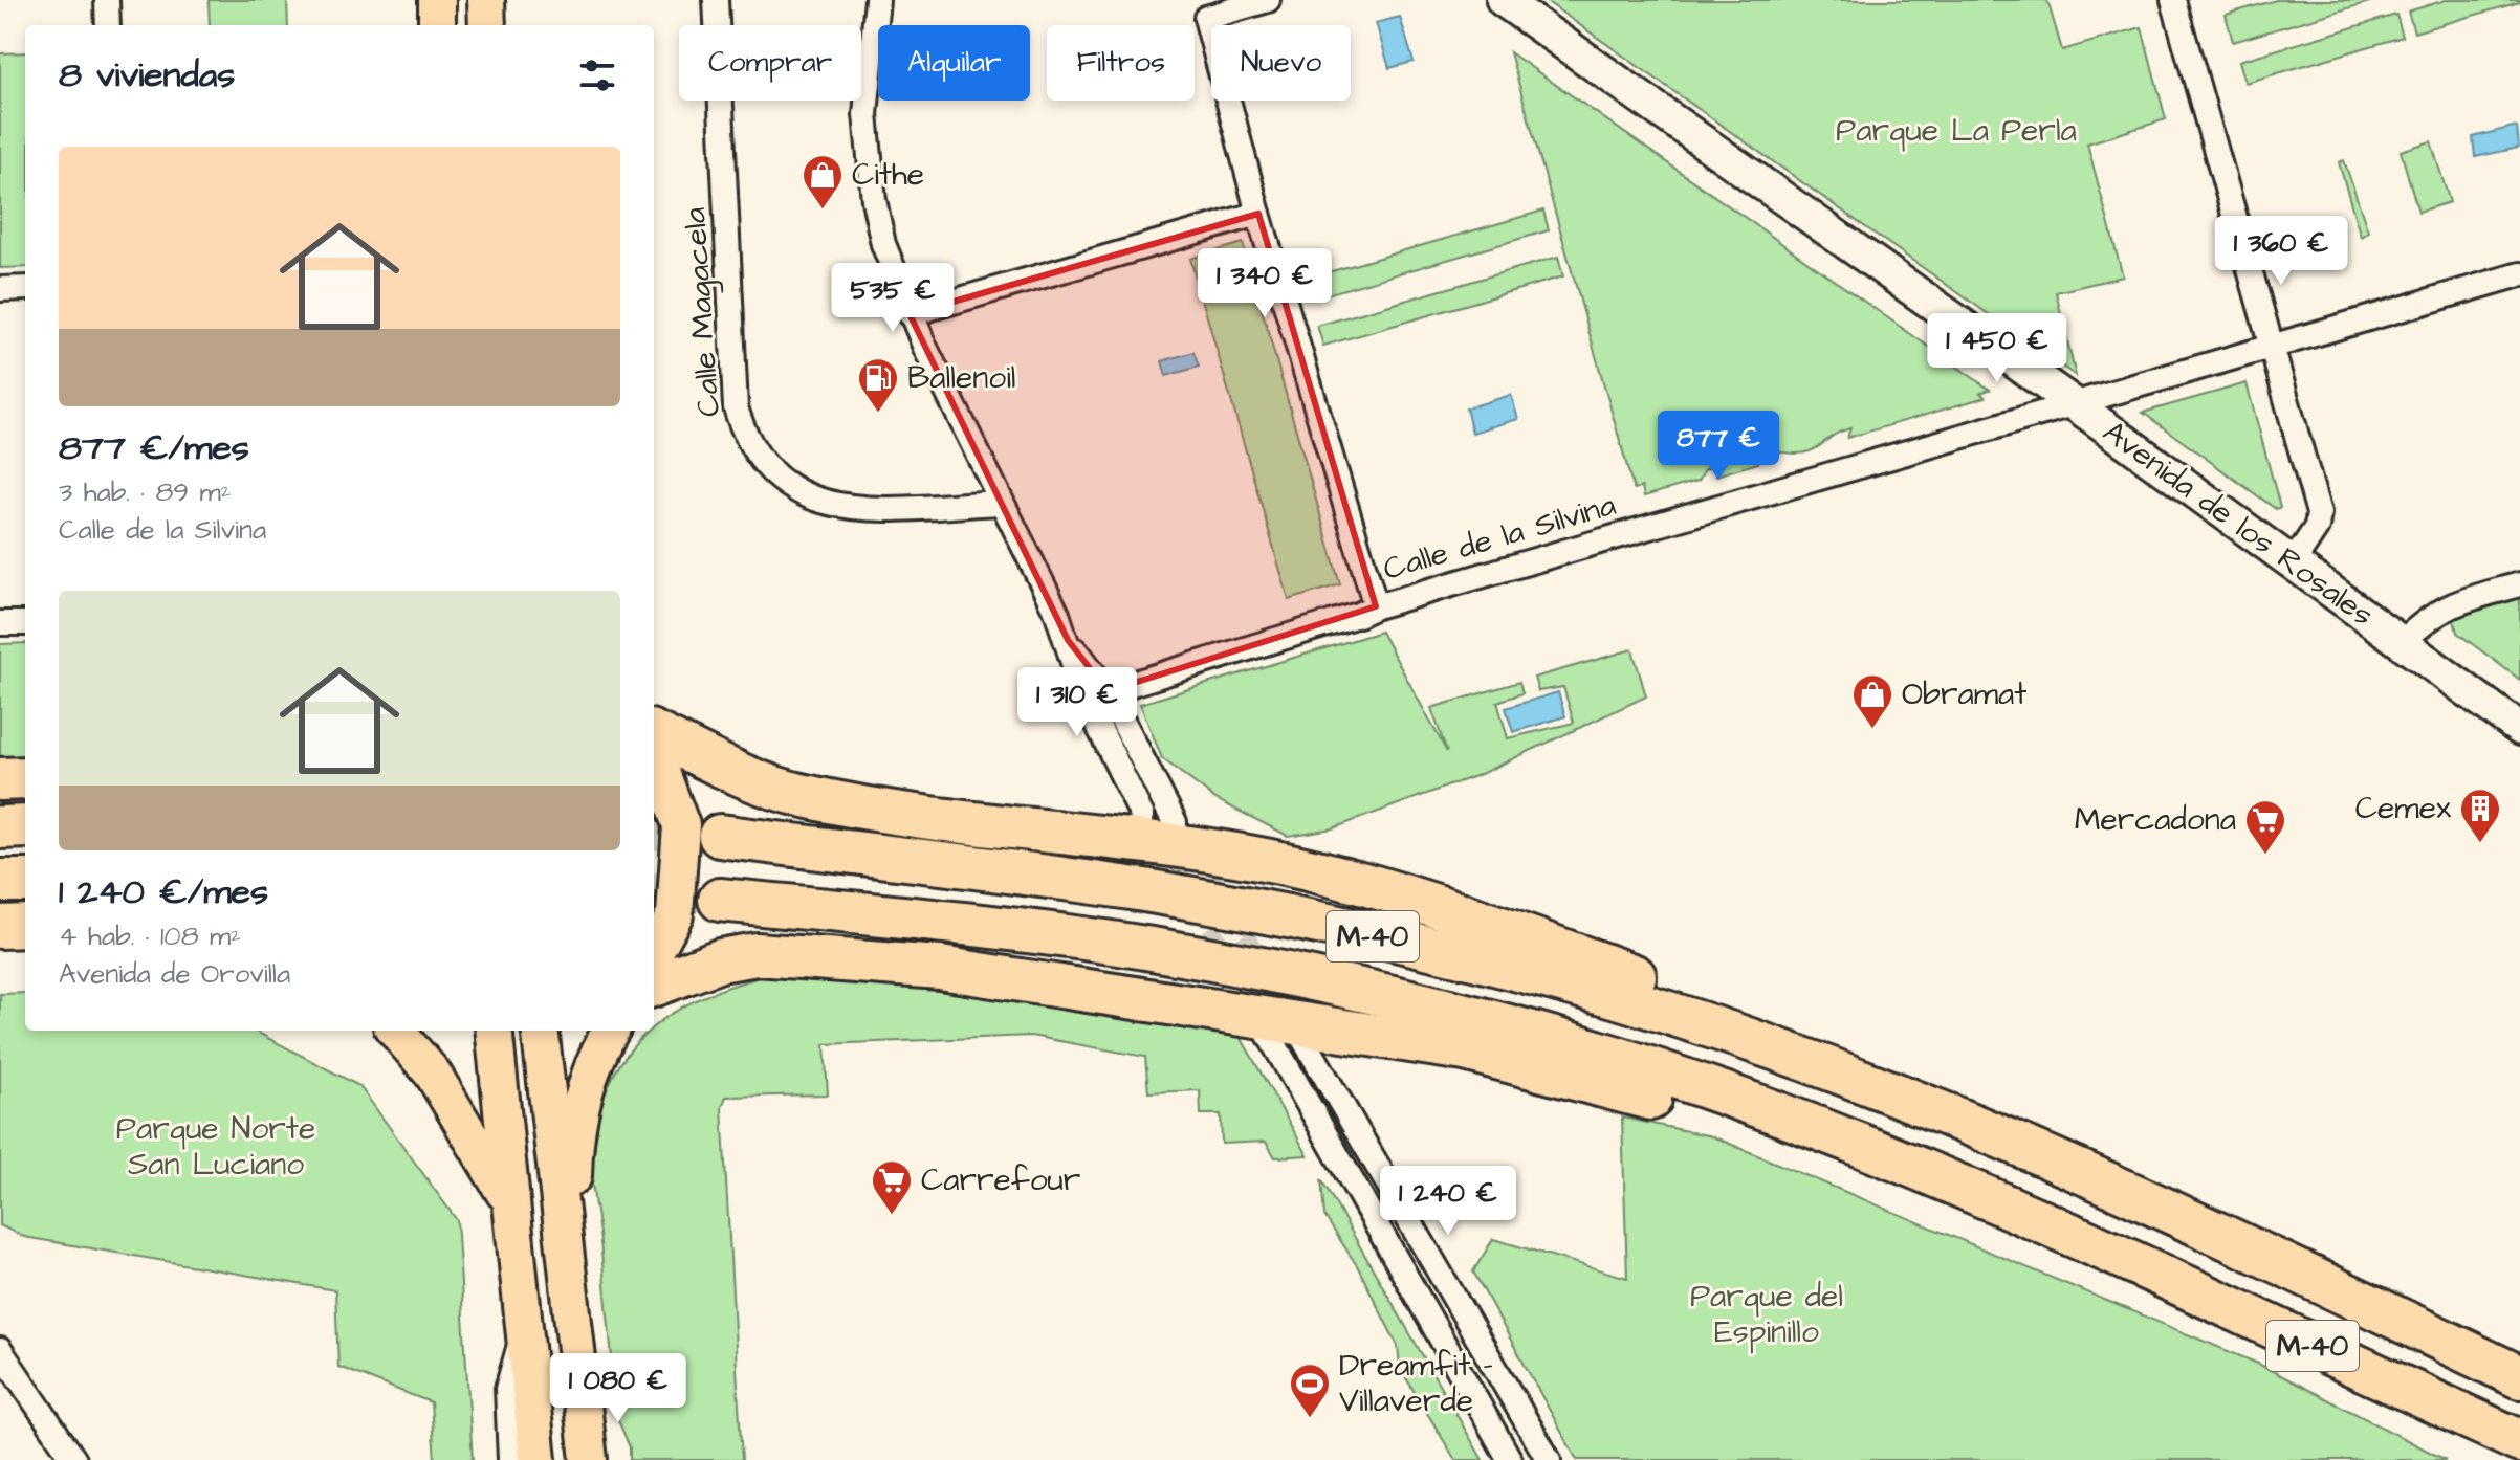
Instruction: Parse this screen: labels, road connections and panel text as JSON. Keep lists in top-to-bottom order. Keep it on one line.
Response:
{"streets":{"highway":["M-40"],"main road":["Avenida de los Rosales"],"street":["Calle Magacela","Calle de la Silvina"]},"crossings":[["Avenida de los Rosales","Calle de la Silvina"]],"parks":["Parque La Perla","Parque Norte San Luciano","Parque del Espinillo"],"places":{"shop":["Cithe","Obramat"],"fuel station":["Ballenoil"],"building":["Cemex"],"supermarket":["Mercadona","Carrefour"],"sports":["Dreamfit - Villaverde"]},"page":{"chip":["Comprar","Alquilar","Filtros","Nuevo"],"heading":"8 viviendas","list":[{"name":"877 €/mes","note":"3 hab. · 89 m² · Calle de la Silvina"},{"name":"1 240 €/mes","note":"4 hab. · 108 m² · Avenida de Orovilla"}],"price":["1 360 €","1 340 €","535 €","1 450 €","877 €","1 310 €","1 240 €","1 080 €"]}}
